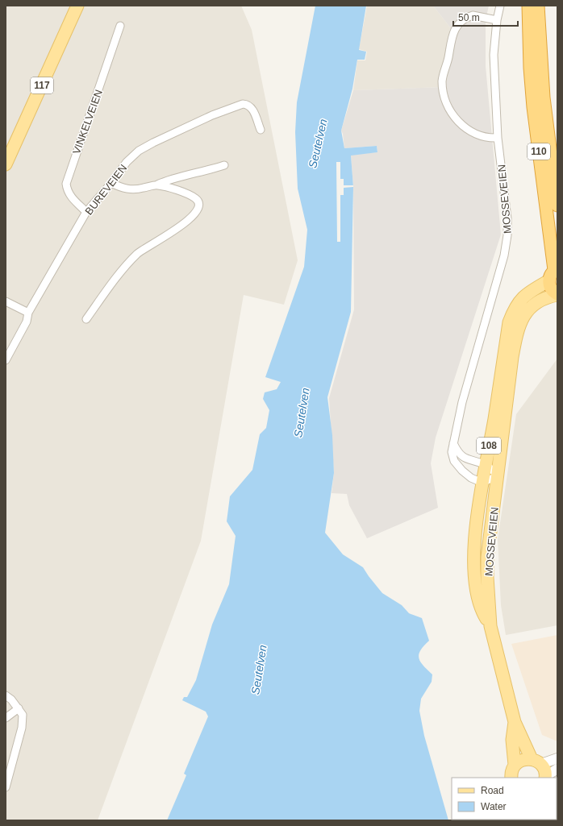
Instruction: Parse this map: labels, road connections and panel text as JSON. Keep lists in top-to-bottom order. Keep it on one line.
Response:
{"streets":{"highway":["110"],"main road":["117","MOSSEVEIEN","108"],"street":["VINKELVEIEN","BUREVEIEN"]},"crossings":[["VINKELVEIEN","BUREVEIEN"],["110","MOSSEVEIEN"],["MOSSEVEIEN","108"]],"water":["Seutelven"],"legend":["Road","Water"],"scale_bar":"50 m"}
